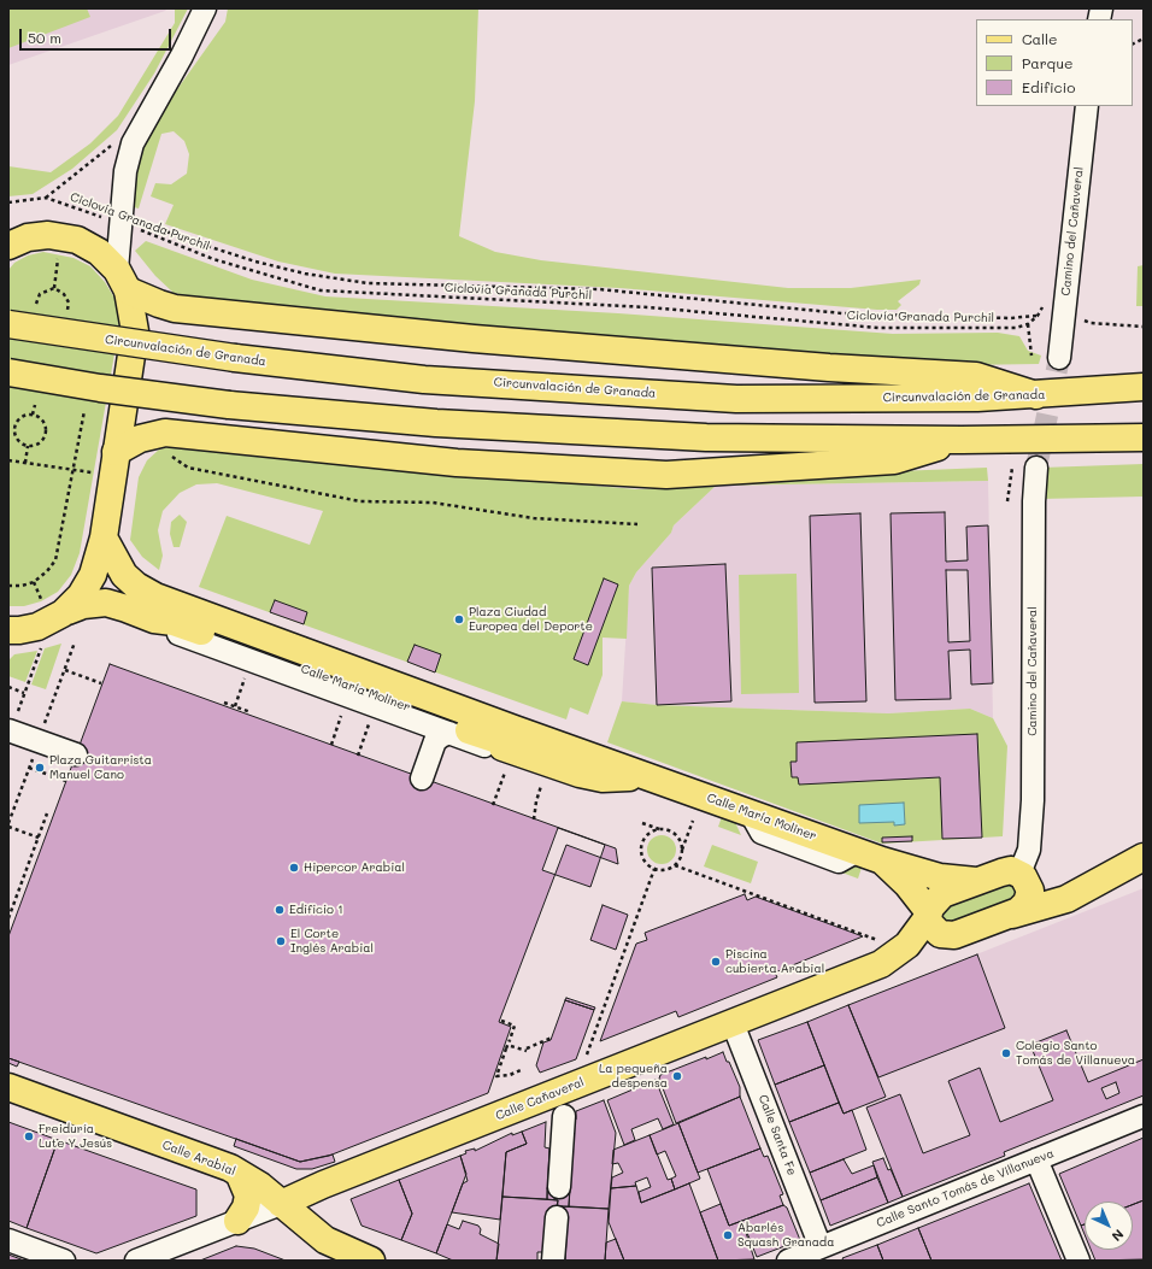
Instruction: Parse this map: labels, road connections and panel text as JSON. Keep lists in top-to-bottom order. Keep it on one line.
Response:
{"streets":{"main road":["Circunvalación de Granada","Calle María Moliner","Calle Cañaveral","Calle Arabial"],"street":["Camino del Cañaveral","Calle Santa Fe","Calle Santo Tomás de Villanueva"],"path":["Ciclovía Granada Purchil"]},"crossings":[["Camino del Cañaveral","Calle Cañaveral"],["Calle María Moliner","Calle Cañaveral"],["Calle Cañaveral","Calle Santa Fe"],["Calle Cañaveral","Calle Arabial"],["Calle Santa Fe","Calle Santo Tomás de Villanueva"]],"places":["Plaza Ciudad Europea del Deporte","Plaza Guitarrista Manuel Cano","Hipercor Arabial","Edificio 1","El Corte Inglés Arabial","Piscina cubierta Arabial","Colegio Santo Tomás de Villanueva","La pequeña despensa","Freiduría Lute Y Jesús","Abarlés Squash Granada"],"legend":["Calle","Parque","Edificio"],"scale_bar":"50 m","north":"bottom right"}
